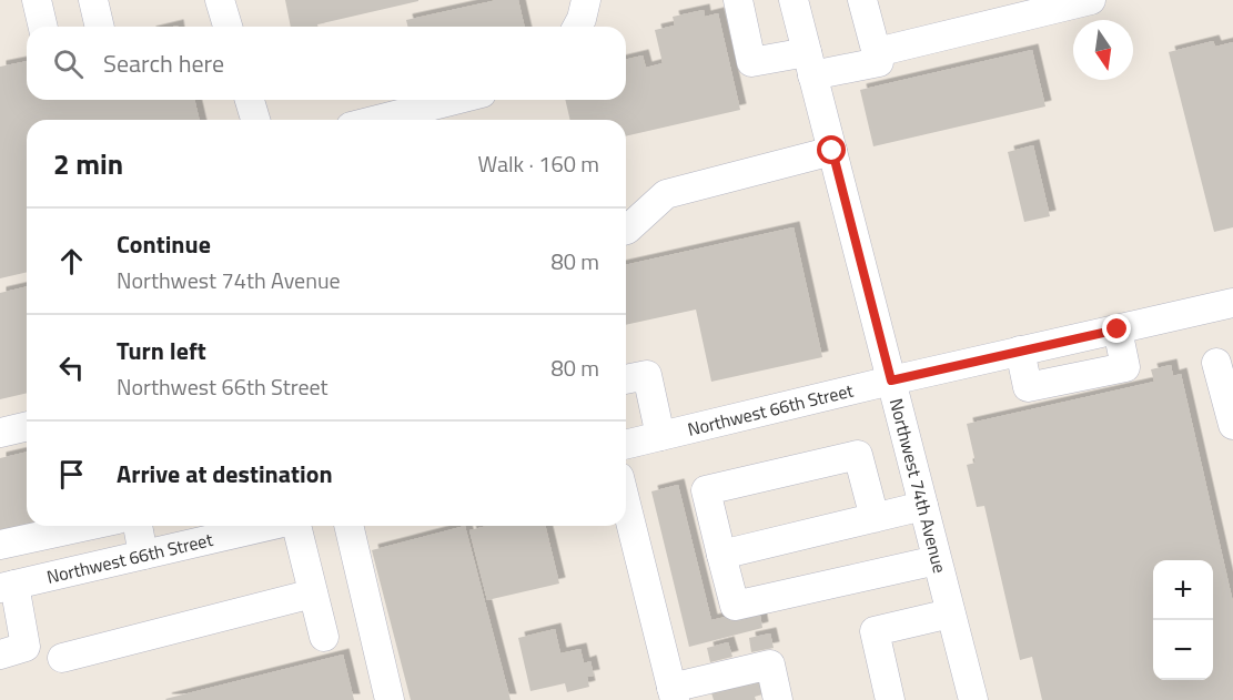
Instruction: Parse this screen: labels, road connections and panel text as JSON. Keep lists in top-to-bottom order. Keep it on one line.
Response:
{"streets":{"street":["Northwest 66th Street","Northwest 74th Avenue"]},"crossings":[["Northwest 66th Street","Northwest 74th Avenue"]],"north":"bottom","page":{"search":"Search here","heading":["2 min","Walk · 160 m"],"list":[["Continue","Northwest 74th Avenue","80 m"],["Turn left","Northwest 66th Street","80 m"],"Arrive at destination"],"map_buttons":["+","−"]}}
